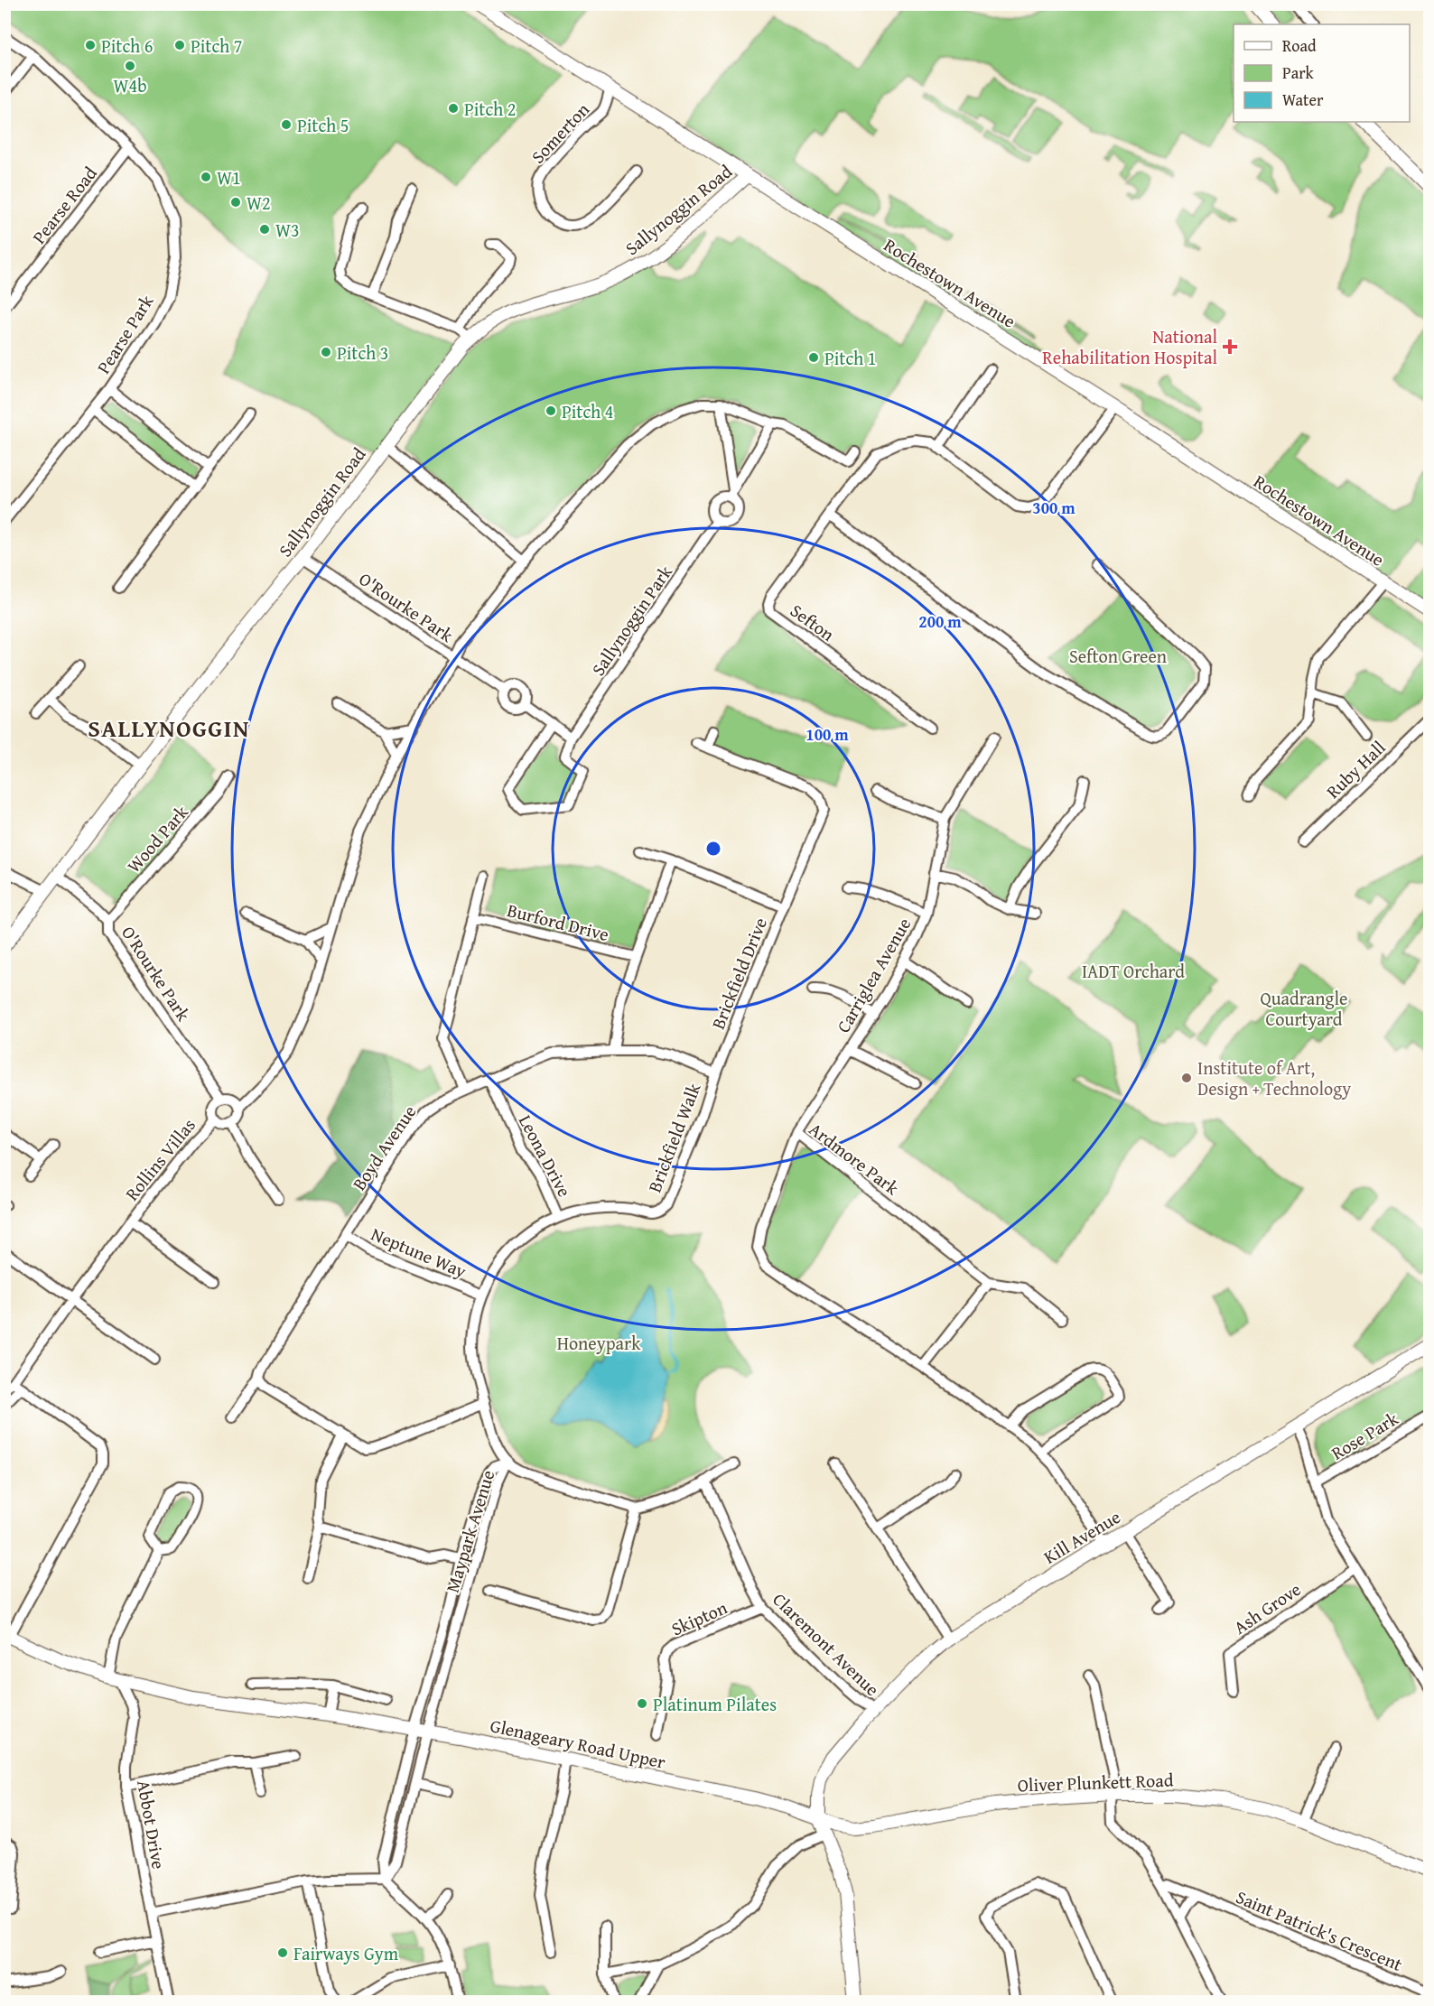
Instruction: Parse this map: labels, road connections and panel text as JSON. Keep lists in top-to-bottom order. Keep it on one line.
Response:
{"streets":{"main road":["Sallynoggin Road","Rochestown Avenue","Kill Avenue","Glenageary Road Upper","Oliver Plunkett Road"],"street":["Somerton","Pearse Road","Pearse Park","O'Rourke Park","Sallynoggin Park","Sefton","Ruby Hall","Wood Park","Burford Drive","Brickfield Drive","Carriglea Avenue","Brickfield Walk","Boyd Avenue","Leona Drive","Ardmore Park","Rollins Villas","Neptune Way","Rose Park","Maypark Avenue","Ash Grove","Skipton","Claremont Avenue","Abbot Drive","Saint Patrick's Crescent"]},"crossings":[["Somerton","Rochestown Avenue"],["Pearse Road","Pearse Park"],["Sallynoggin Road","Rochestown Avenue"],["Sallynoggin Road","O'Rourke Park"],["Rochestown Avenue","Sefton"],["O'Rourke Park","Wood Park"],["O'Rourke Park","Rollins Villas"],["Brickfield Drive","Brickfield Walk"],["Brickfield Drive","Boyd Avenue"],["Carriglea Avenue","Ardmore Park"],["Brickfield Walk","Boyd Avenue"],["Brickfield Walk","Leona Drive"],["Boyd Avenue","Leona Drive"],["Boyd Avenue","Neptune Way"],["Ardmore Park","Kill Avenue"],["Maypark Avenue","Glenageary Road Upper"],["Kill Avenue","Claremont Avenue"],["Kill Avenue","Glenageary Road Upper"],["Kill Avenue","Oliver Plunkett Road"],["Skipton","Claremont Avenue"],["Glenageary Road Upper","Oliver Plunkett Road"],["Glenageary Road Upper","Abbot Drive"]],"districts":["SALLYNOGGIN"],"parks":["Sefton Green","IADT Orchard","Quadrangle Courtyard","Honeypark"],"places":{"other":["Pitch 6","Pitch 7","W4b","Pitch 2","Pitch 5","W1","W2","W3","Pitch 3","Pitch 1","Pitch 4","Institute of Art, Design + Technology","Platinum Pilates","Fairways Gym"],"health":["National Rehabilitation Hospital"]},"legend":["Road","Park","Water"],"rings":["300 m","200 m","100 m"]}
